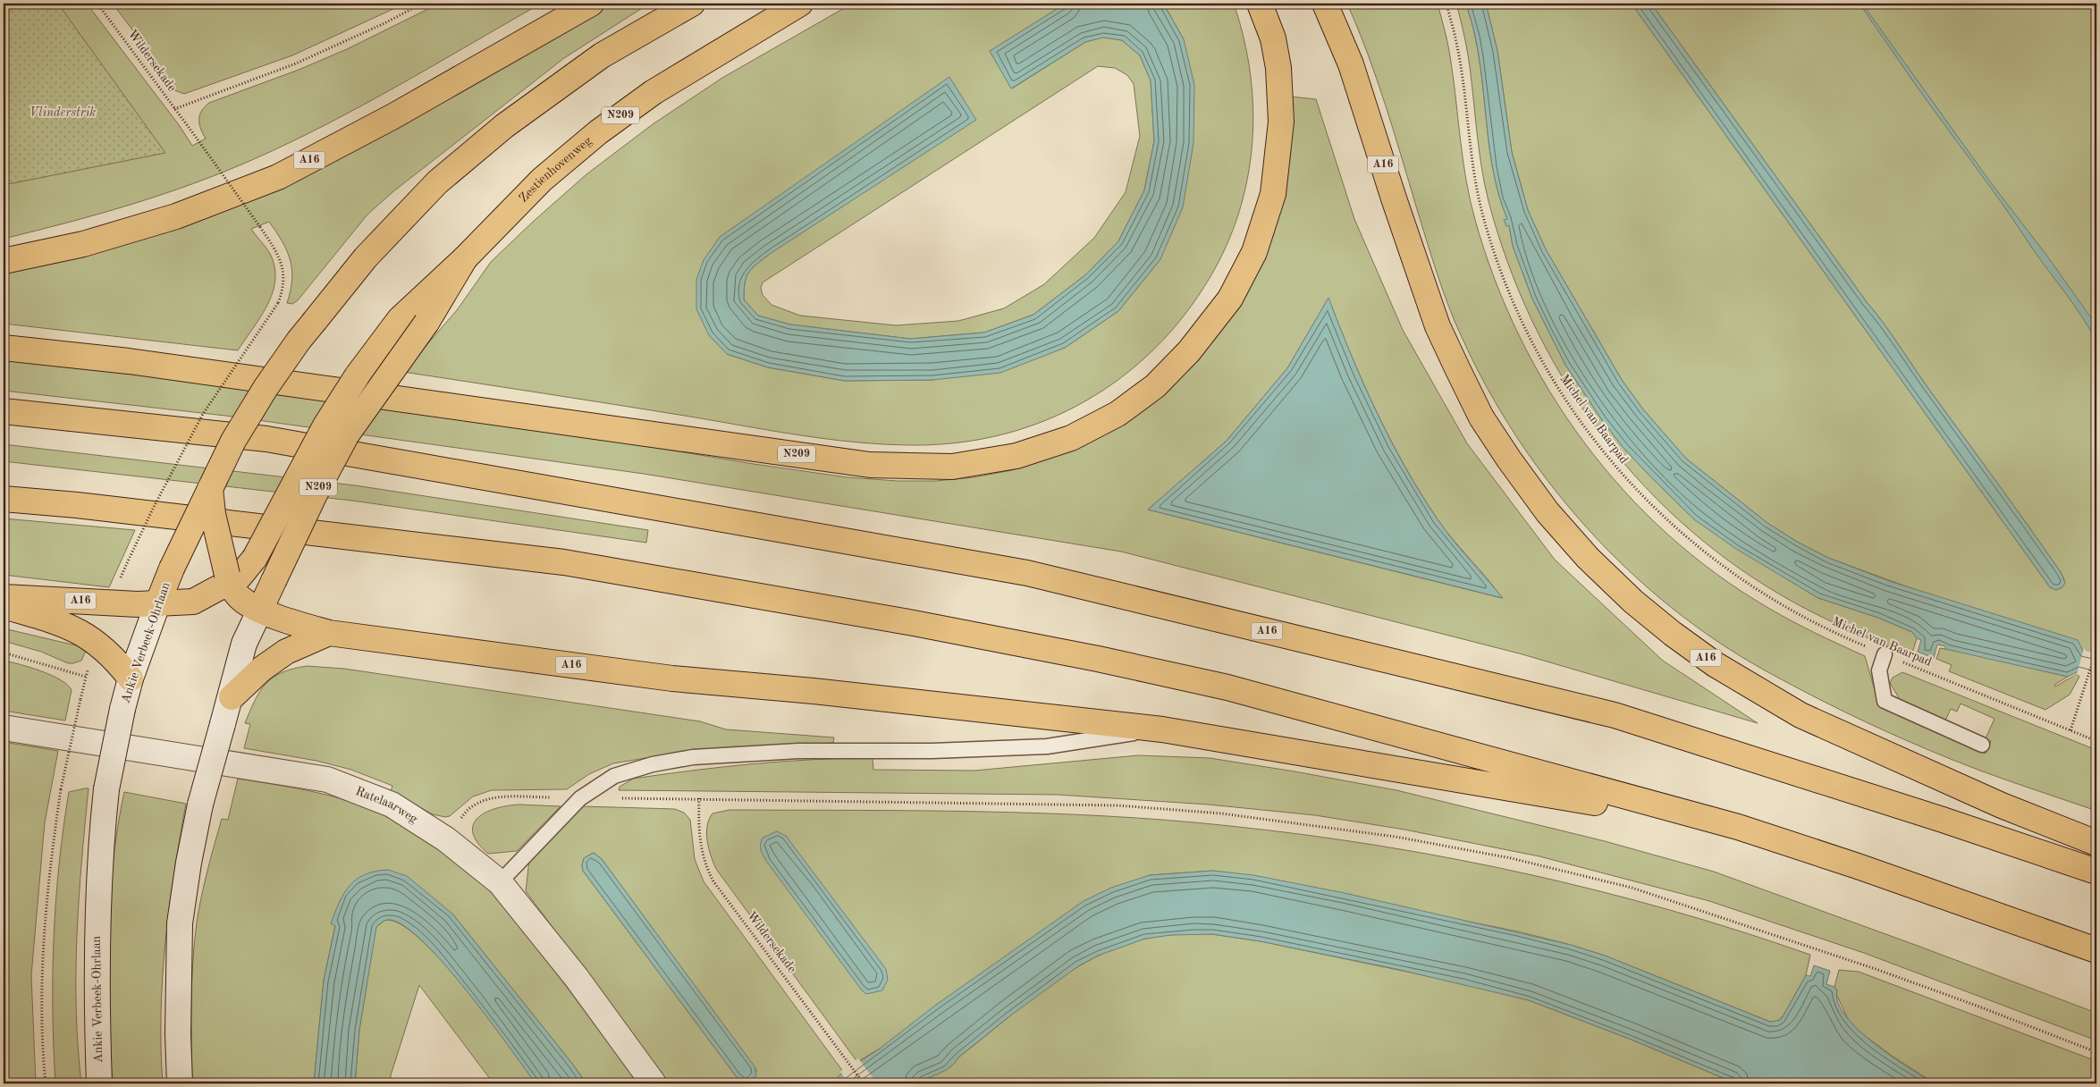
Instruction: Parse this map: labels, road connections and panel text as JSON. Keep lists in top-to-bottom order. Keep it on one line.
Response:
{"streets":{"main road":["N209","A16","Zestienhovenweg","Ankie Verbeek-Ohrlaan","Ratelaarweg"],"path":["Wildersekade","Michel van Baarpad"]},"crossings":[["A16","Zestienhovenweg"],["A16","Ankie Verbeek-Ohrlaan"]],"parks":["Vlinderstrik"]}
